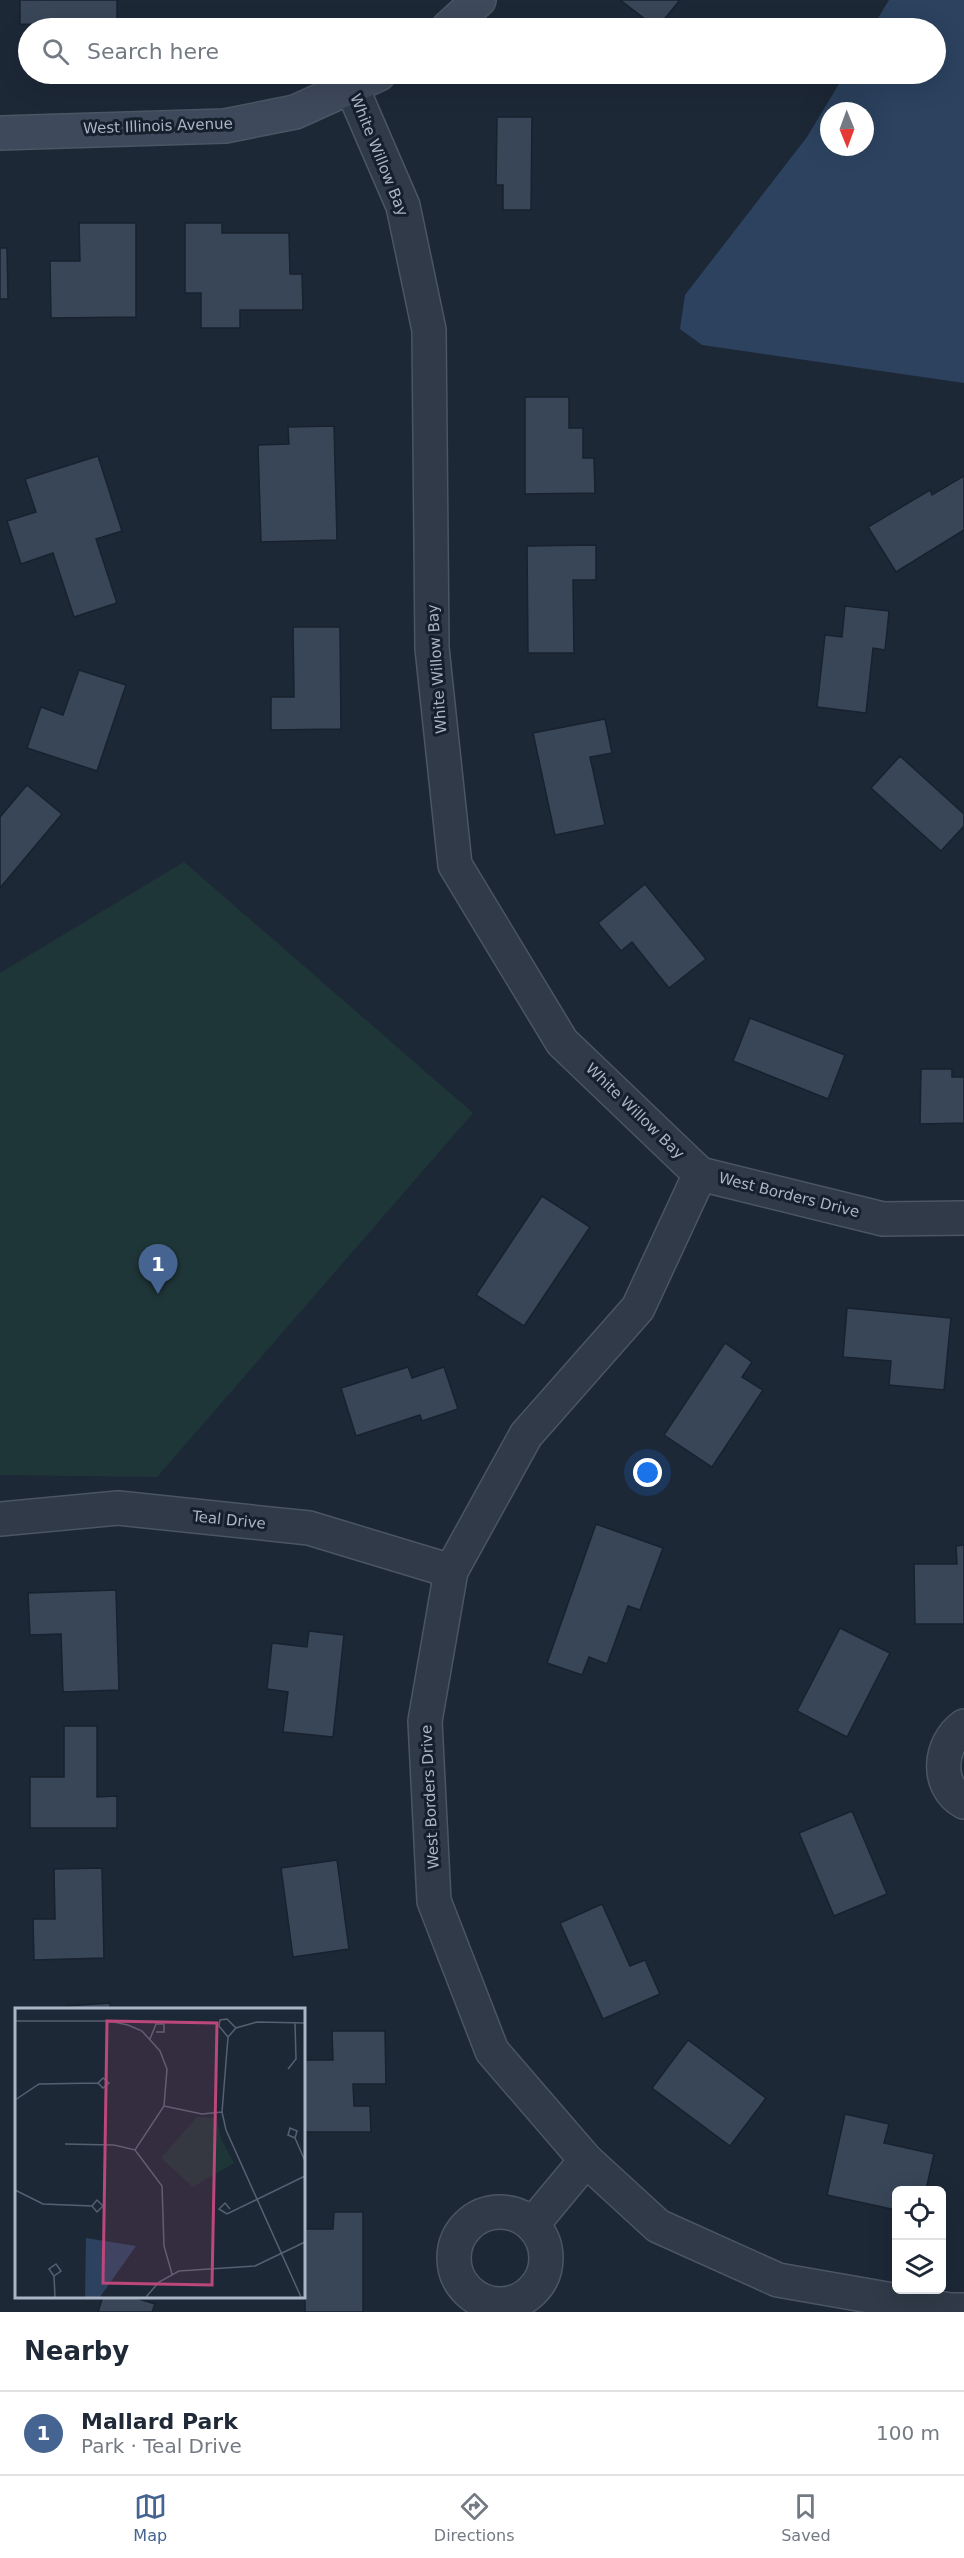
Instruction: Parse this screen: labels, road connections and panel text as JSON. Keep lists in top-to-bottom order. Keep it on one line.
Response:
{"streets":{"main road":["West Illinois Avenue"],"street":["White Willow Bay","West Borders Drive","Teal Drive"]},"crossings":[["White Willow Bay","West Borders Drive"],["West Borders Drive","Teal Drive"]],"north":"bottom","page":{"search":"Search here","pins":"1","heading":"Nearby","list":[{"mark":"1","name":"Mallard Park","note":"Park · Teal Drive","value":"100 m"}],"nav":["Map","Directions","Saved"]}}
